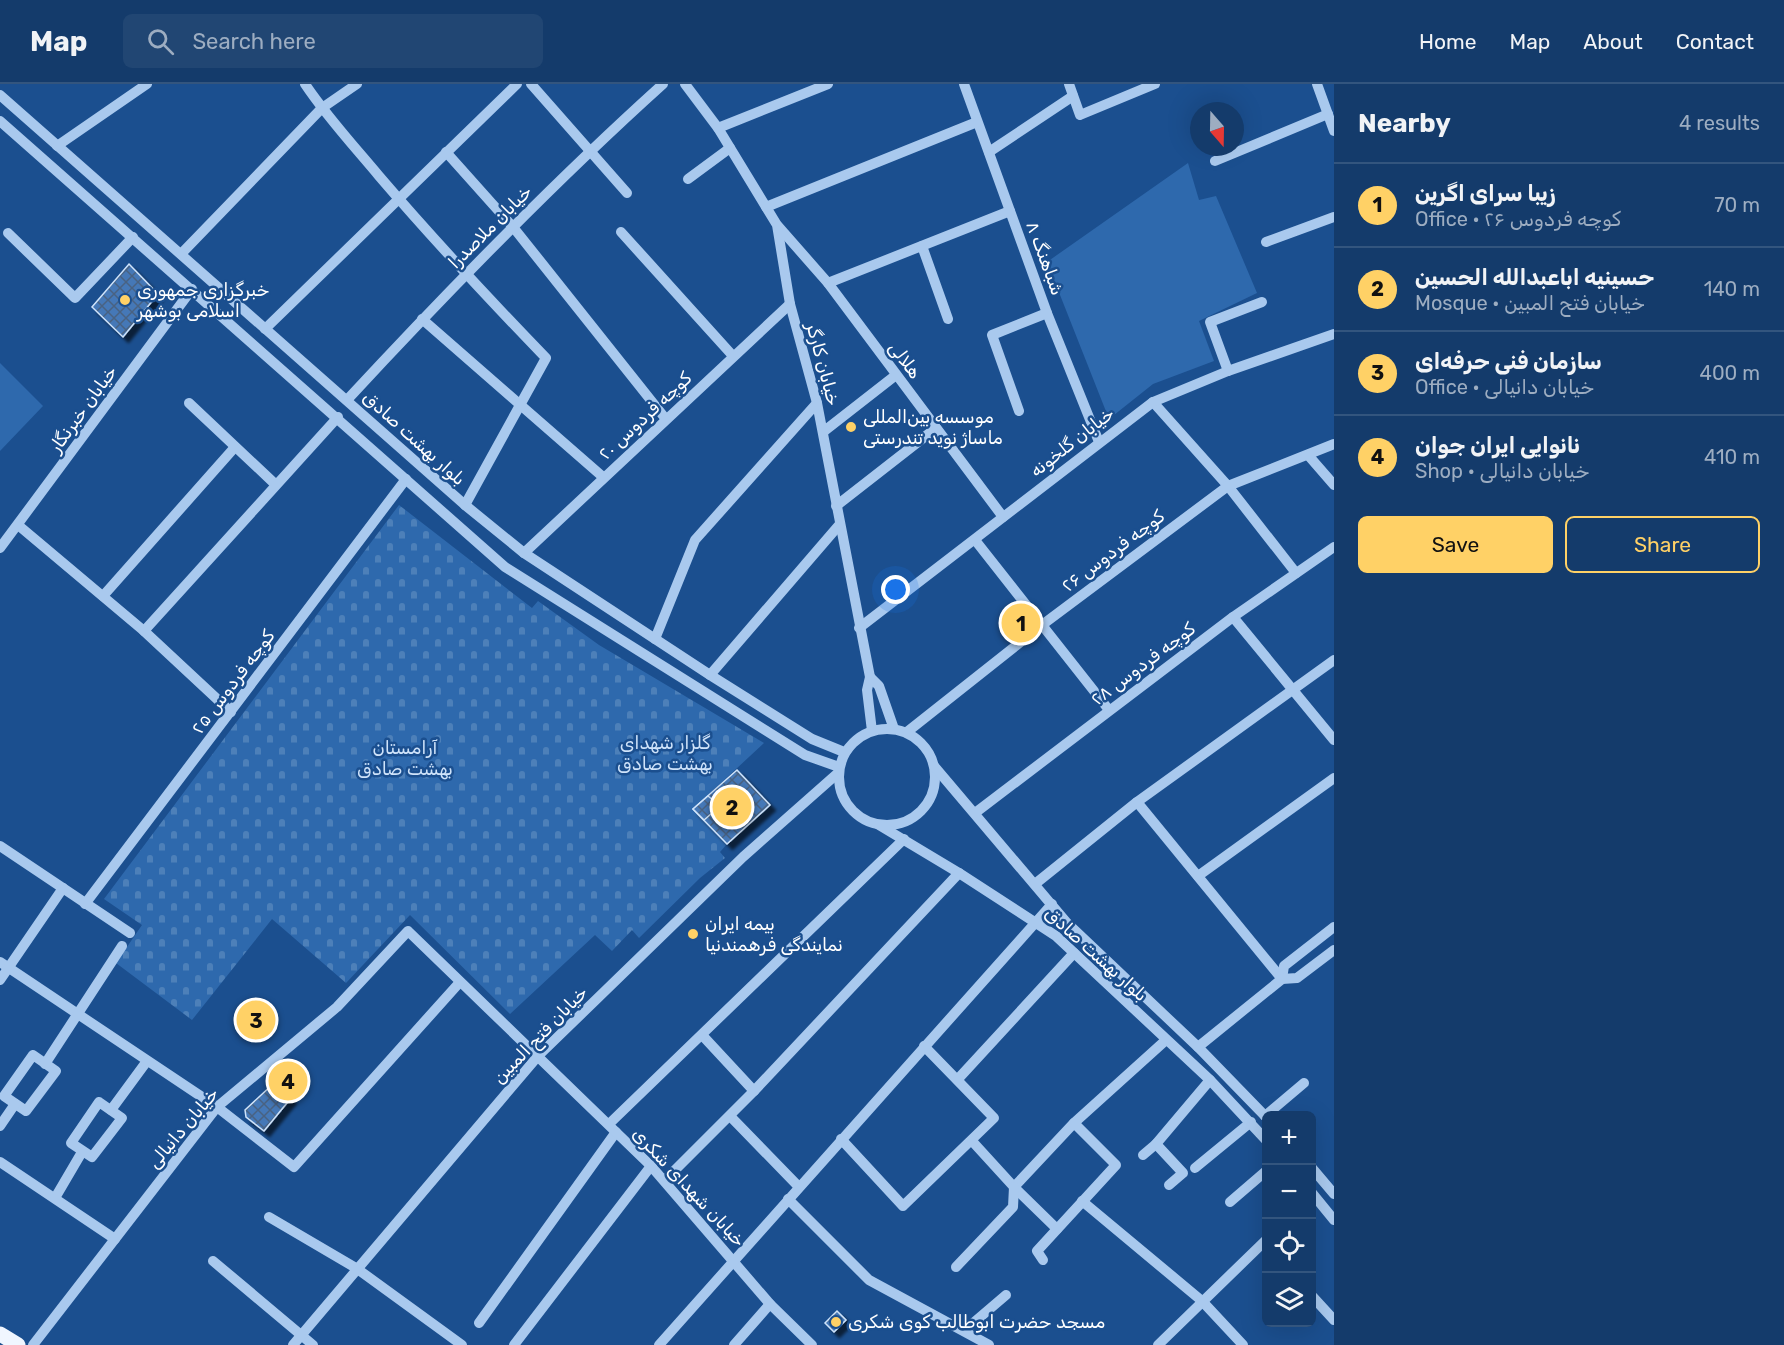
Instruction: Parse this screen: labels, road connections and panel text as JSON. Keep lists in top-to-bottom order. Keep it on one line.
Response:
{"streets":{"street":["خیابان ملاصدرا","شباهنگ ۸","هلالی","خیابان کارگر","خیابان خبرنگار","کوچه فردوس ۲۰","بلوار بهشت صادق","خیابان گلخونه","کوچه فردوس ۲۶","کوچه فردوس ۲۸","کوچه فردوس ۲۵","خیابان فتح المبین","خیابان دانیالی","خیابان شهدای شکری"]},"crossings":[["خیابان ملاصدرا","بلوار بهشت صادق"],["شباهنگ ۸","خیابان گلخونه"],["هلالی","خیابان کارگر"],["هلالی","خیابان گلخونه"],["خیابان کارگر","کوچه فردوس ۲۰"],["خیابان کارگر","بلوار بهشت صادق"],["خیابان کارگر","خیابان گلخونه"],["خیابان کارگر","کوچه فردوس ۲۶"],["خیابان کارگر","خیابان فتح المبین"],["خیابان خبرنگار","بلوار بهشت صادق"],["کوچه فردوس ۲۰","بلوار بهشت صادق"],["بلوار بهشت صادق","کوچه فردوس ۲۶"],["بلوار بهشت صادق","کوچه فردوس ۲۸"],["بلوار بهشت صادق","کوچه فردوس ۲۵"],["بلوار بهشت صادق","خیابان فتح المبین"],["کوچه فردوس ۲۶","خیابان فتح المبین"],["خیابان فتح المبین","خیابان دانیالی"],["خیابان فتح المبین","خیابان شهدای شکری"],["خیابان دانیالی","خیابان شهدای شکری"]],"parks":["گلزار شهدای بهشت صادق","آرامستان بهشت صادق"],"places":["خبرگزاری جمهوری اسلامی بوشهر","موسسه بین‌المللی ماساژ نوید تندرستی","بیمه ایران نمایندگی فرهمندنیا","مسجد حضرت ابوطالب کوی شکری"],"north":"bottom","page":{"header":"Map","search":"Search here","nav":["Home","Map","About","Contact"],"heading":["Nearby","4 results"],"list":[{"mark":"1","name":"زیبا سرای اگرین","note":"Office · کوچه فردوس ۲۶","value":"70 m"},{"mark":"2","name":"حسینیه اباعبدالله الحسین","note":"Mosque · خیابان فتح المبین","value":"140 m"},{"mark":"3","name":"سازمان فنی حرفه‌ای","note":"Office · خیابان دانیالی","value":"400 m"},{"mark":"4","name":"نانوایی ایران جوان","note":"Shop · خیابان دانیالی","value":"410 m"}],"buttons":["Save","Share"],"pins":["1","2","3","4"],"map_buttons":["+","−"]}}
